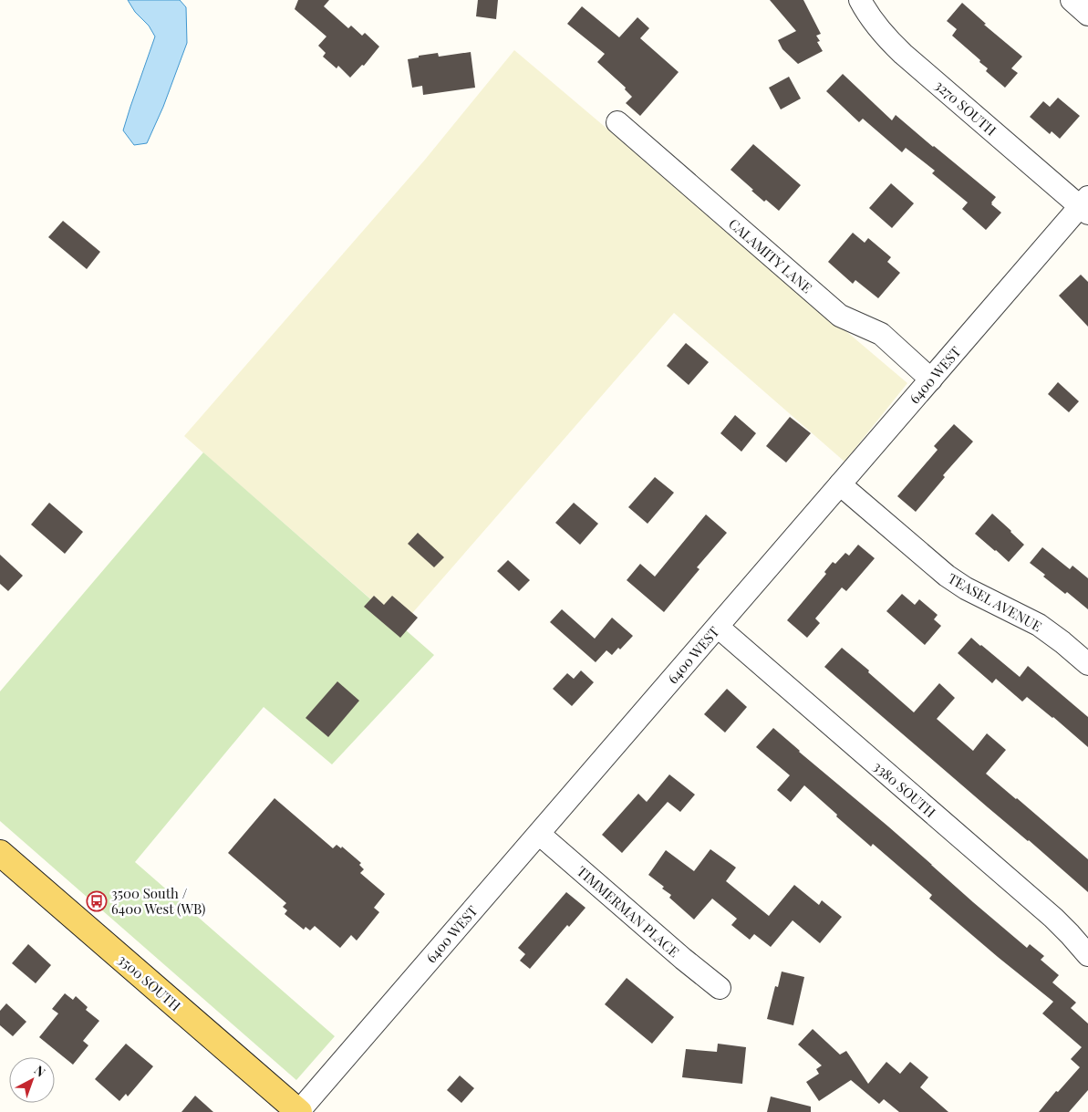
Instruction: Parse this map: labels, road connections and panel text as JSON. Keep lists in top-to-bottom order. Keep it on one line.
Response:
{"streets":{"main road":["3500 SOUTH"],"street":["3270 SOUTH","CALAMITY LANE","6400 WEST","TEASEL AVENUE","3380 SOUTH","TIMMERMAN PLACE"]},"crossings":[["3270 SOUTH","6400 WEST"],["CALAMITY LANE","6400 WEST"],["6400 WEST","TEASEL AVENUE"],["6400 WEST","3380 SOUTH"],["6400 WEST","TIMMERMAN PLACE"],["6400 WEST","3500 SOUTH"]],"places":{"bus stop":["3500 South / 6400 West (WB)"]},"north":"top right"}
